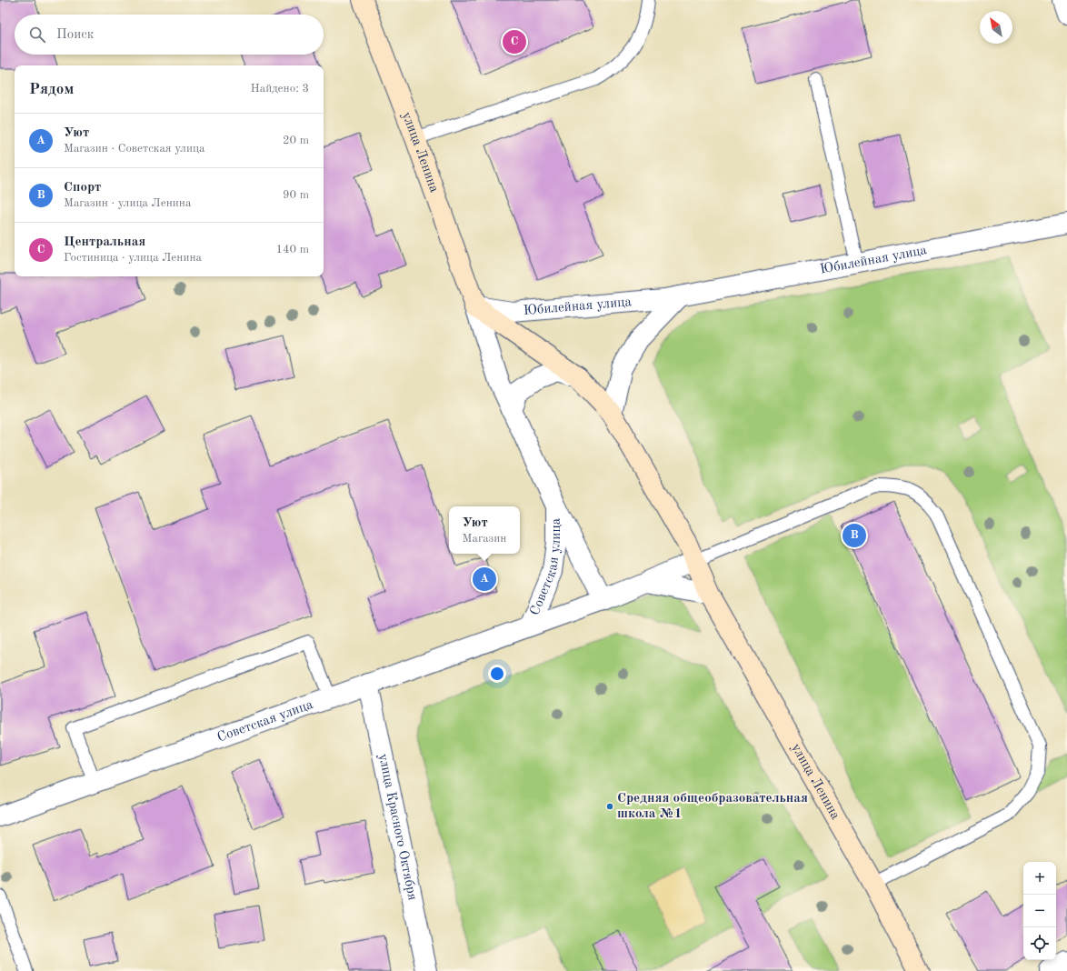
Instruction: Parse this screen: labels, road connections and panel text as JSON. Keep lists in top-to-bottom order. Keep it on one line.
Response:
{"streets":{"main road":["улица Ленина"],"street":["Юбилейная улица","Советская улица","улица Красного Октября"]},"crossings":[["улица Ленина","Юбилейная улица"],["улица Ленина","Советская улица"],["Советская улица","улица Красного Октября"]],"places":["Средняя общеобразовательная школа №1"],"north":"top left","page":{"search":"Поиск","pins":["C","B","A"],"heading":["Рядом","Найдено: 3"],"list":[{"mark":"A","name":"Уют","note":"Магазин · Советская улица","value":"20 m"},{"mark":"B","name":"Спорт","note":"Магазин · улица Ленина","value":"90 m"},{"mark":"C","name":"Центральная","note":"Гостиница · улица Ленина","value":"140 m"}],"popup":["Уют","Магазин"],"map_buttons":["+","−"]}}
